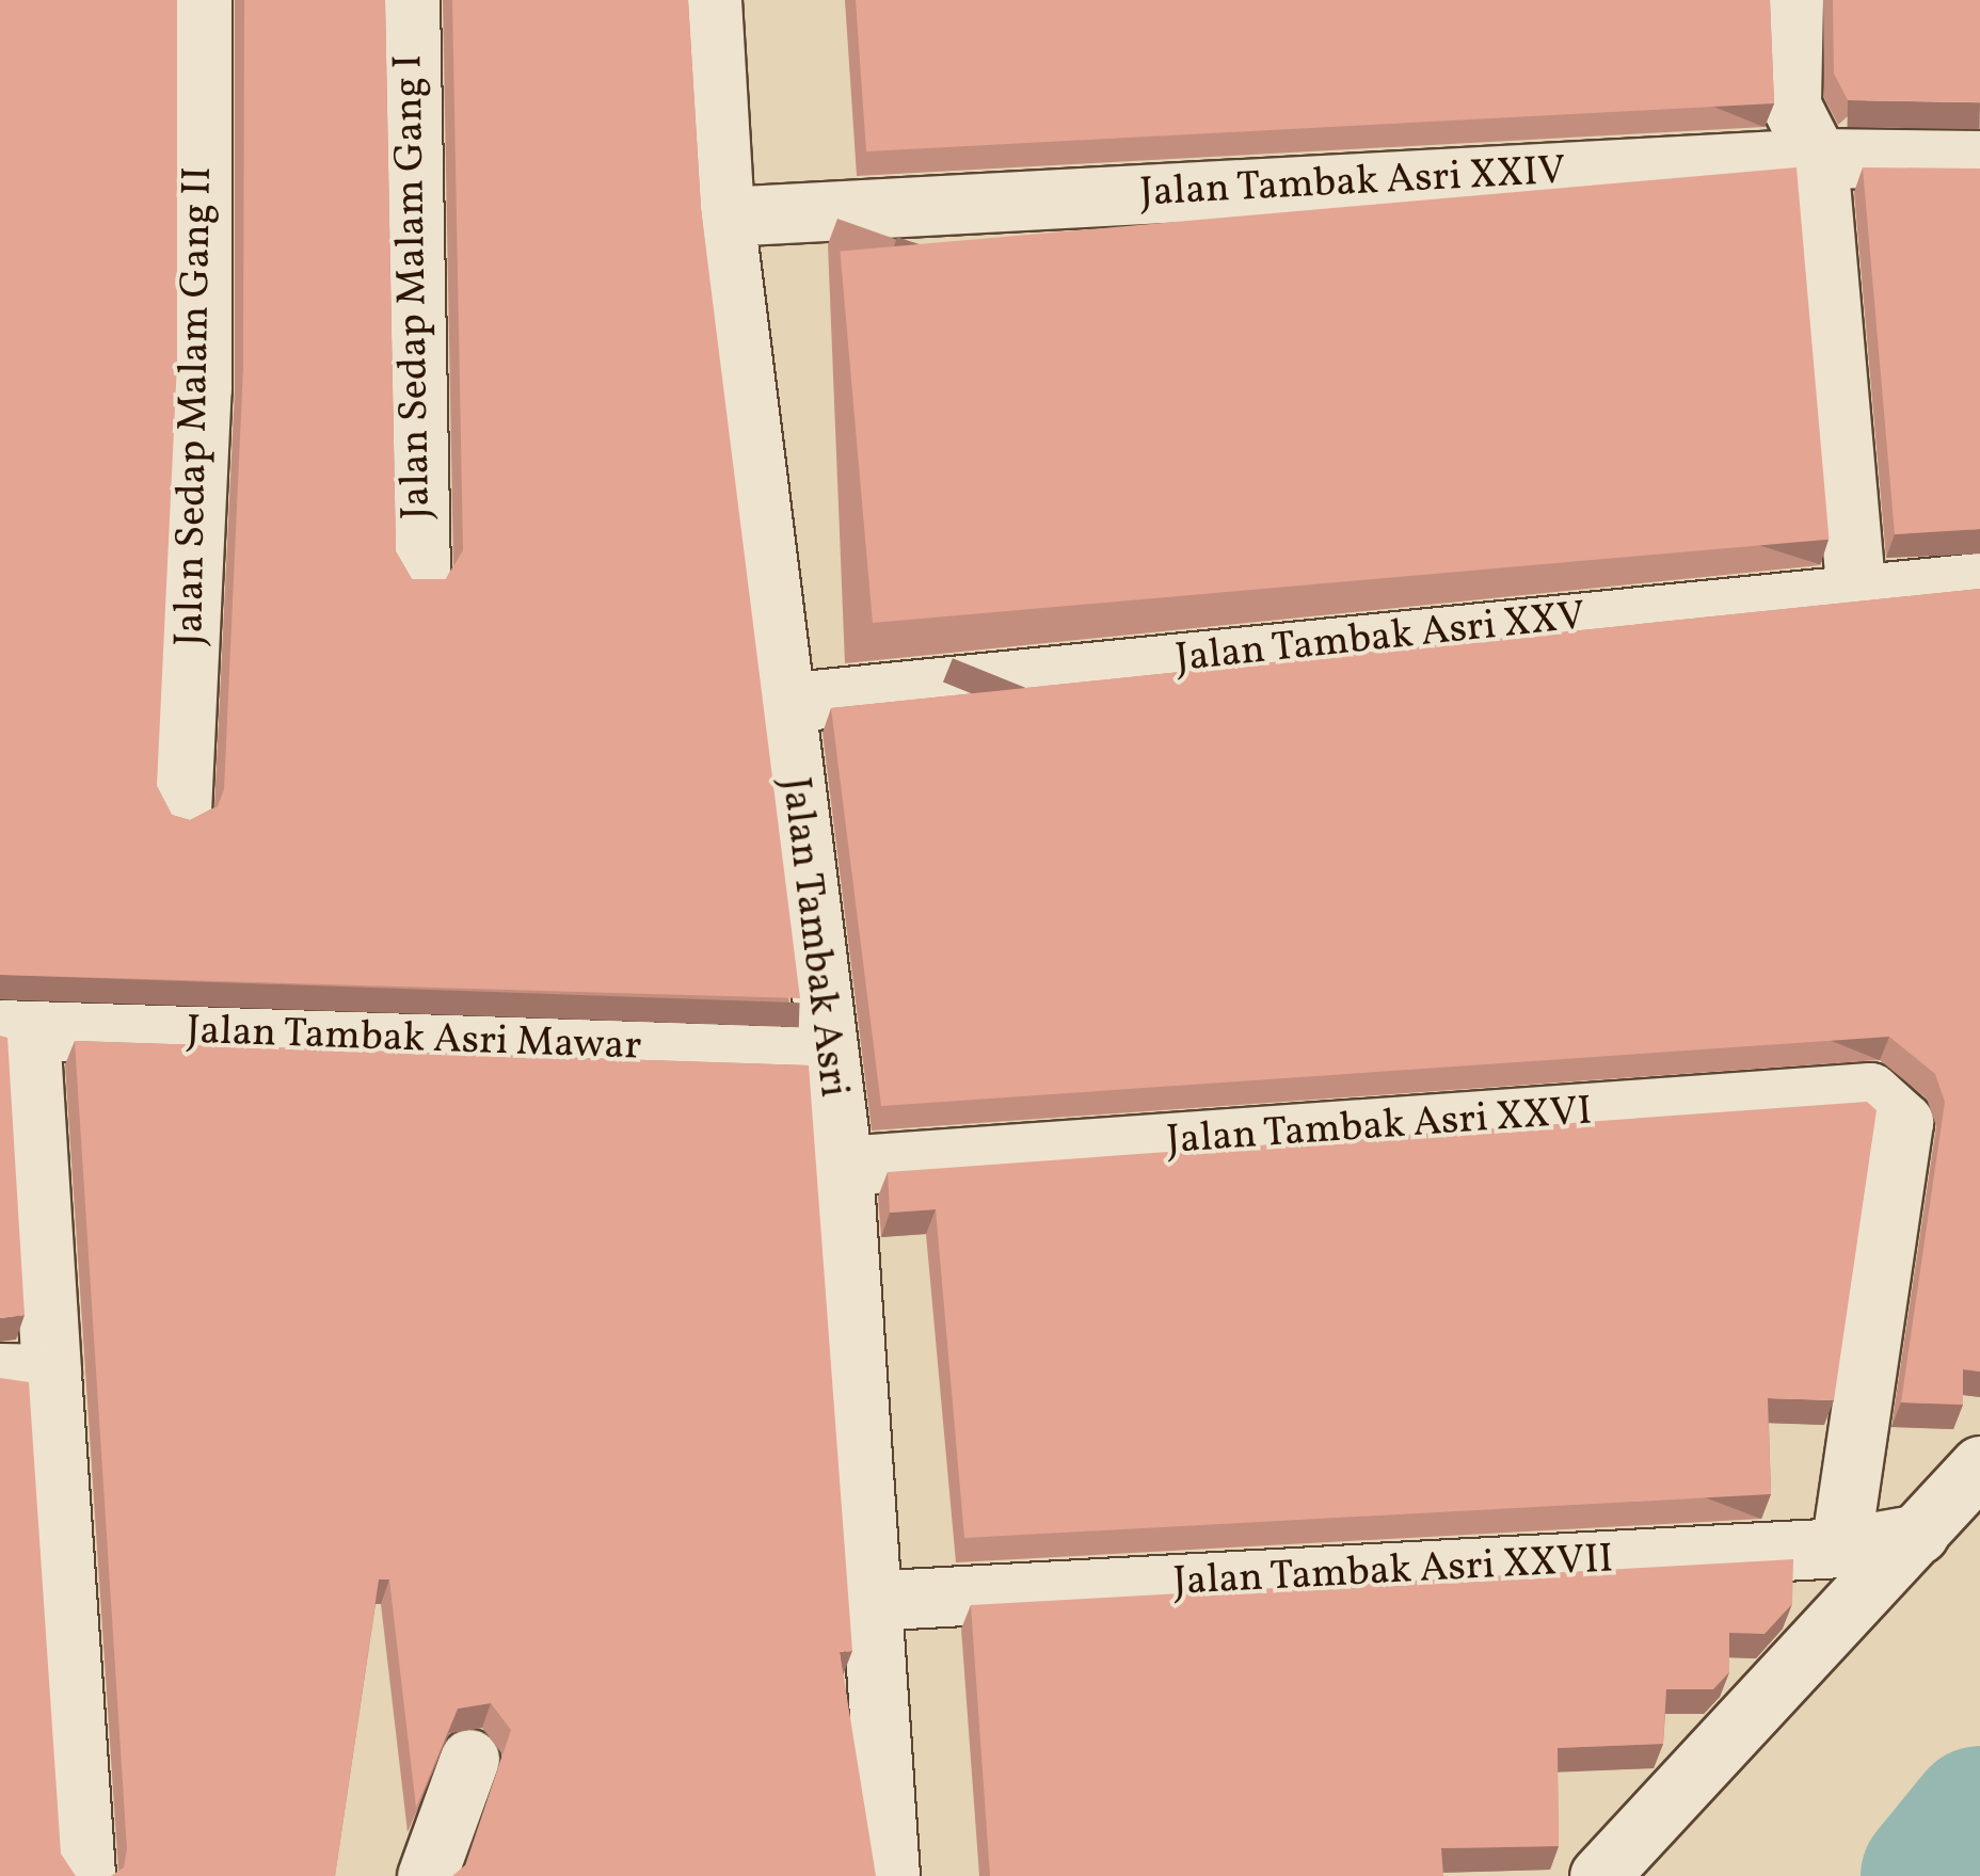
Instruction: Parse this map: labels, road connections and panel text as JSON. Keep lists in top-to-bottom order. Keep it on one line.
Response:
{"streets":{"street":["Jalan Tambak Asri XXIV","Jalan Sedap Malam Gang I","Jalan Sedap Malam Gang II","Jalan Tambak Asri XXV","Jalan Tambak Asri","Jalan Tambak Asri Mawar","Jalan Tambak Asri XXVI","Jalan Tambak Asri XXVII"]},"crossings":[["Jalan Tambak Asri XXIV","Jalan Tambak Asri"],["Jalan Tambak Asri XXV","Jalan Tambak Asri"],["Jalan Tambak Asri","Jalan Tambak Asri Mawar"],["Jalan Tambak Asri","Jalan Tambak Asri XXVI"],["Jalan Tambak Asri","Jalan Tambak Asri XXVII"],["Jalan Tambak Asri XXVI","Jalan Tambak Asri XXVII"]]}
